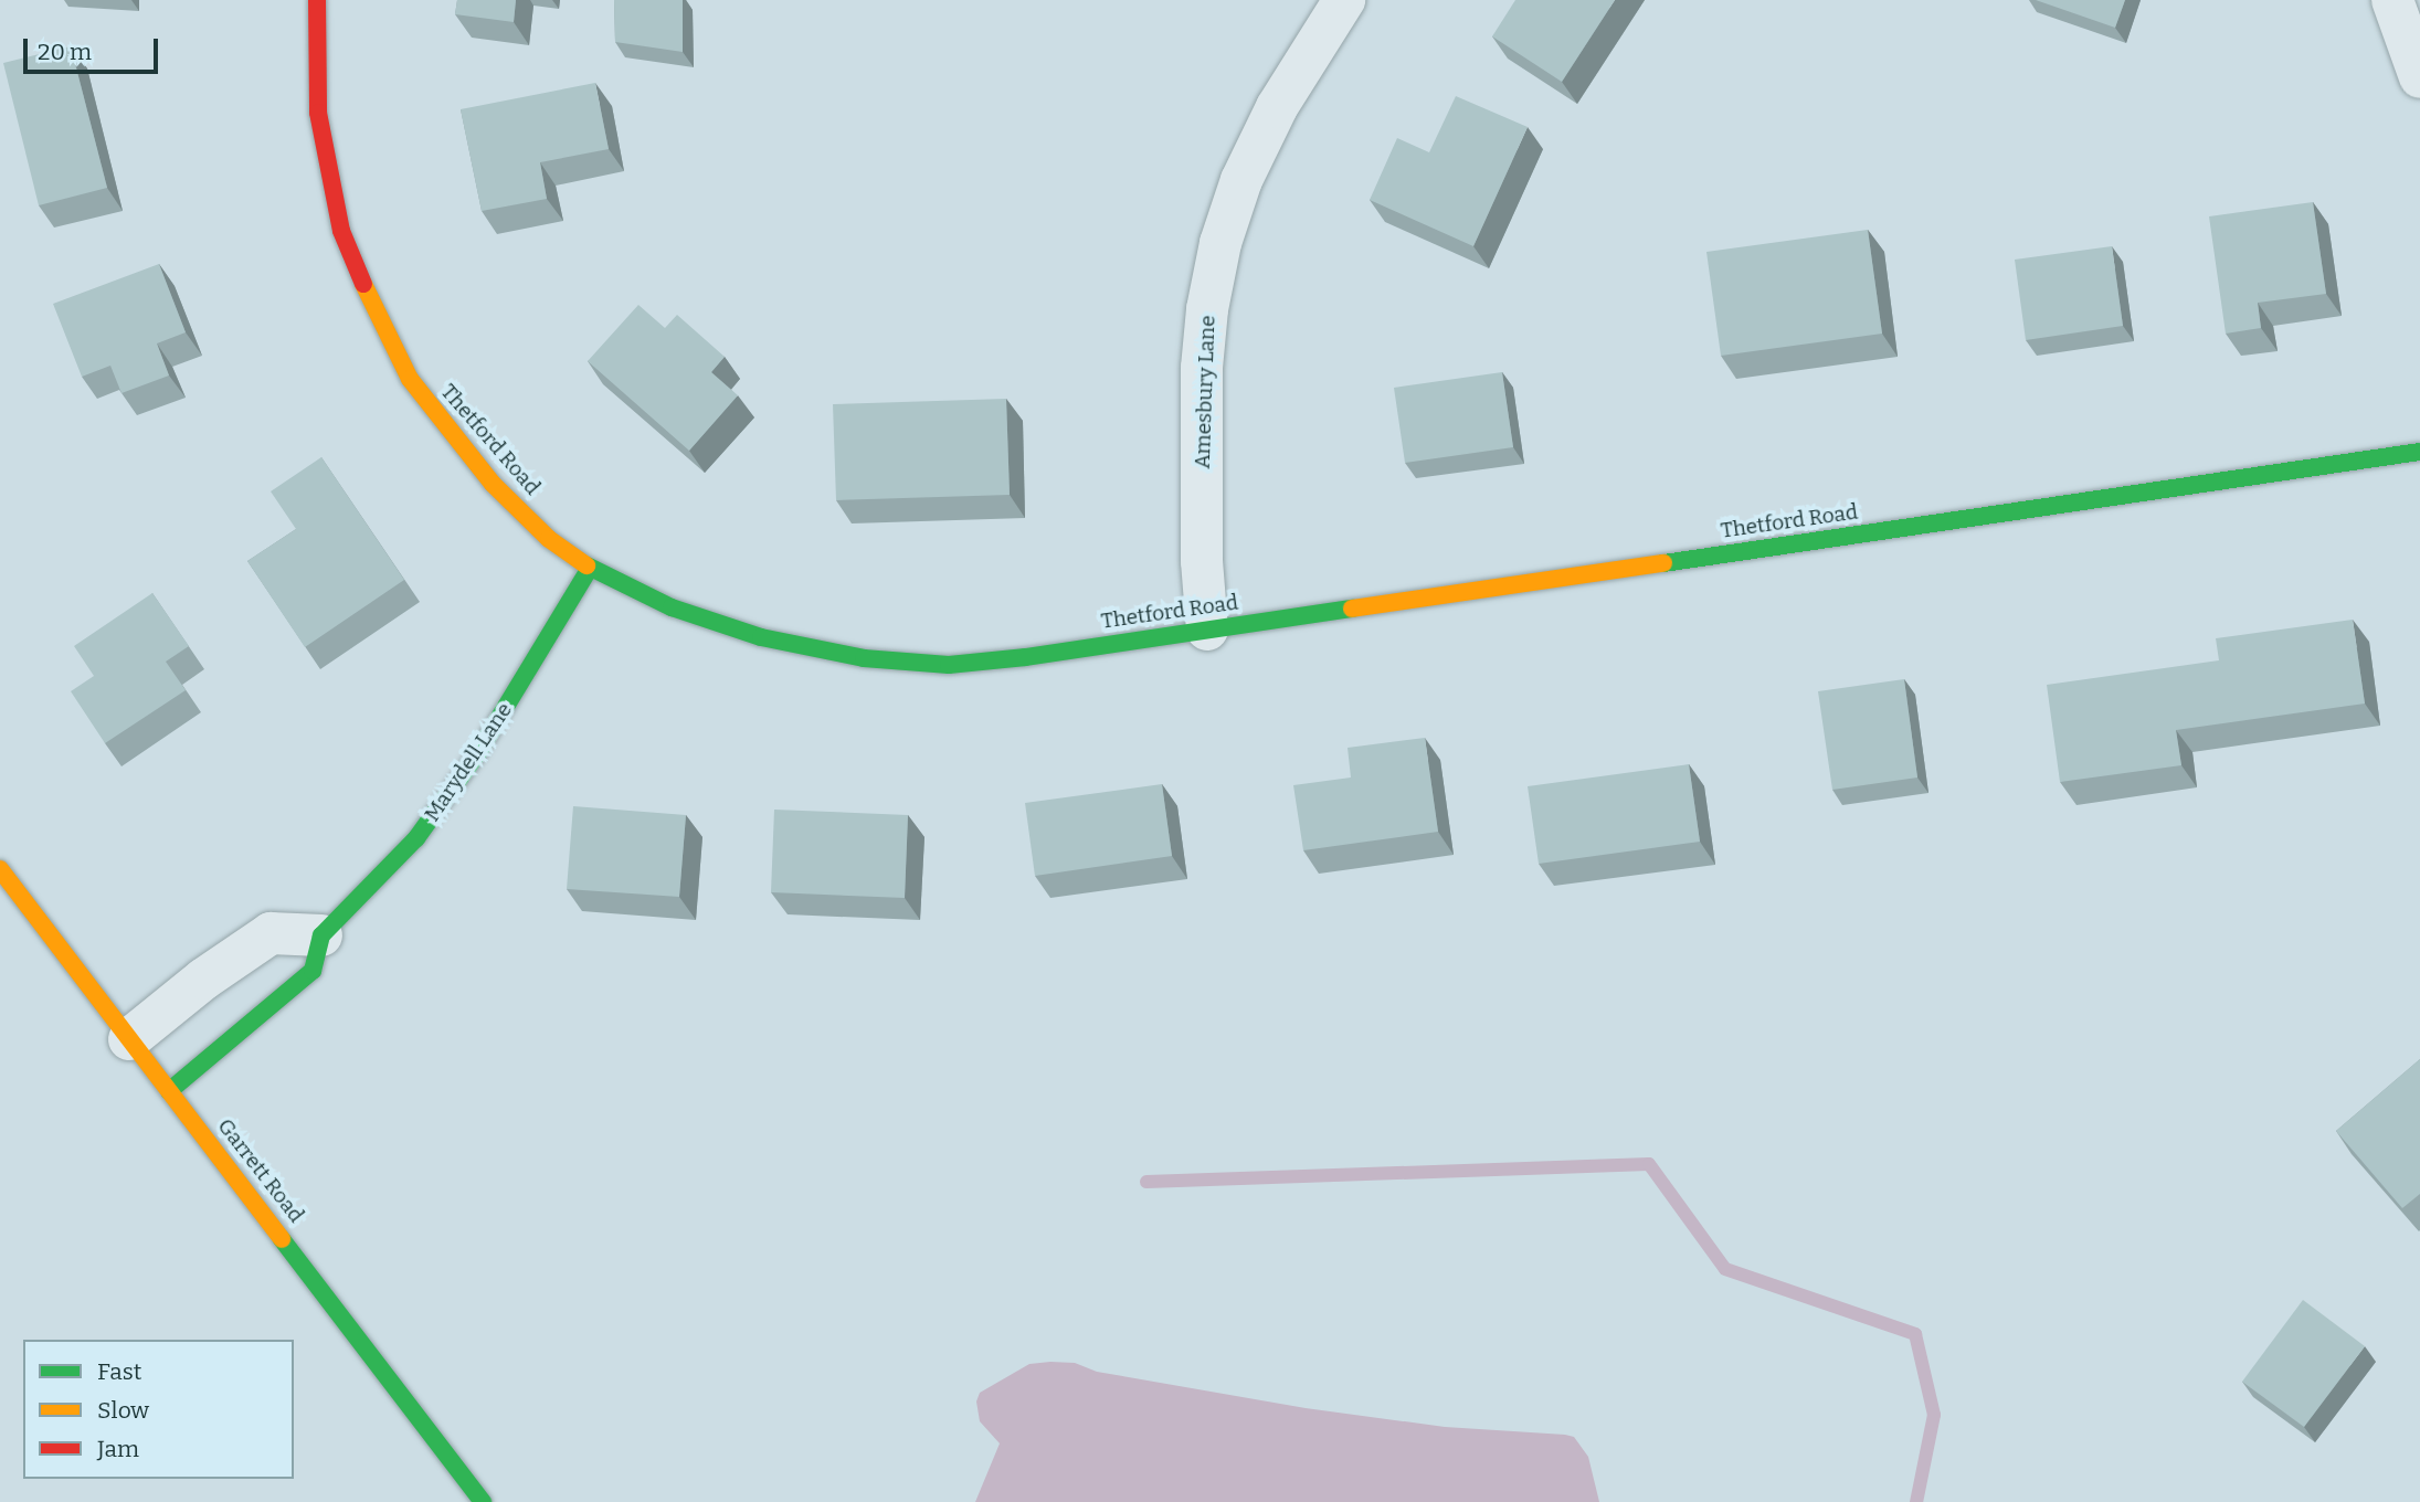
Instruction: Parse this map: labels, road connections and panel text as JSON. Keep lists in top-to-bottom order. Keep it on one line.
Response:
{"streets":{"street":["Amesbury Lane","Thetford Road","Marydell Lane","Garrett Road"]},"crossings":[["Amesbury Lane","Thetford Road"],["Thetford Road","Marydell Lane"],["Marydell Lane","Garrett Road"]],"legend":["Fast","Slow","Jam"],"scale_bar":"20 m"}
